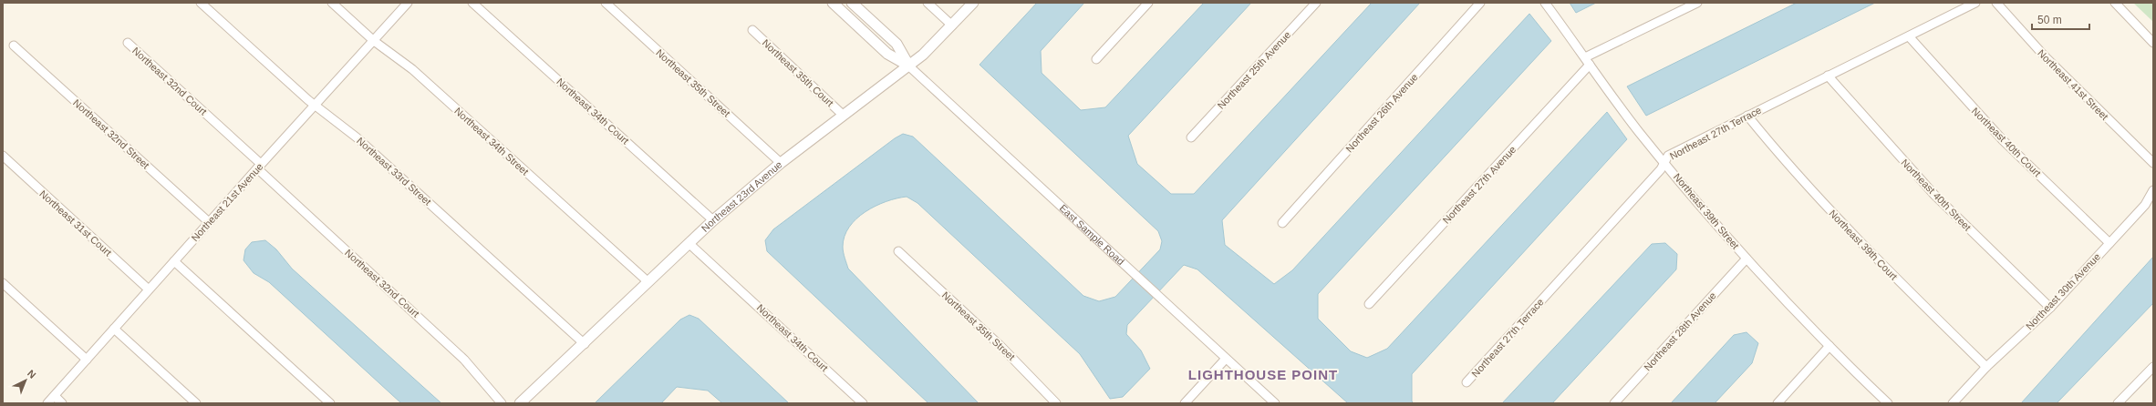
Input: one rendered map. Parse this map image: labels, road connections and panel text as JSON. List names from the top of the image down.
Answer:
{
  "streets": {
    "street": [
      "Northeast 25th Avenue",
      "Northeast 35th Court",
      "Northeast 32nd Court",
      "Northeast 35th Street",
      "Northeast 41st Street",
      "Northeast 34th Court",
      "Northeast 26th Avenue",
      "Northeast 27th Terrace",
      "Northeast 32nd Street",
      "Northeast 34th Street",
      "Northeast 40th Court",
      "Northeast 33rd Street",
      "Northeast 27th Avenue",
      "Northeast 40th Street",
      "Northeast 23rd Avenue",
      "Northeast 21st Avenue",
      "Northeast 39th Street",
      "Northeast 31st Court",
      "East Sample Road",
      "Northeast 39th Court",
      "Northeast 30th Avenue",
      "Northeast 28th Avenue"
    ]
  },
  "crossings": [
    ["Northeast 35th Court", "Northeast 23rd Avenue"],
    ["Northeast 32nd Court", "Northeast 21st Avenue"],
    ["Northeast 35th Street", "Northeast 23rd Avenue"],
    ["Northeast 34th Court", "Northeast 23rd Avenue"],
    ["Northeast 27th Terrace", "Northeast 40th Court"],
    ["Northeast 27th Terrace", "Northeast 40th Street"],
    ["Northeast 27th Terrace", "Northeast 39th Street"],
    ["Northeast 27th Terrace", "Northeast 39th Court"],
    ["Northeast 32nd Street", "Northeast 21st Avenue"],
    ["Northeast 34th Street", "Northeast 23rd Avenue"],
    ["Northeast 34th Street", "Northeast 21st Avenue"],
    ["Northeast 40th Court", "Northeast 30th Avenue"],
    ["Northeast 33rd Street", "Northeast 23rd Avenue"],
    ["Northeast 33rd Street", "Northeast 21st Avenue"],
    ["Northeast 27th Avenue", "Northeast 39th Street"],
    ["Northeast 40th Street", "Northeast 30th Avenue"],
    ["Northeast 23rd Avenue", "East Sample Road"],
    ["Northeast 21st Avenue", "Northeast 31st Court"],
    ["Northeast 39th Street", "Northeast 28th Avenue"],
    ["Northeast 39th Court", "Northeast 30th Avenue"]
  ],
  "districts": ["LIGHTHOUSE POINT"],
  "scale_bar": "50 m",
  "north": "top right"
}
